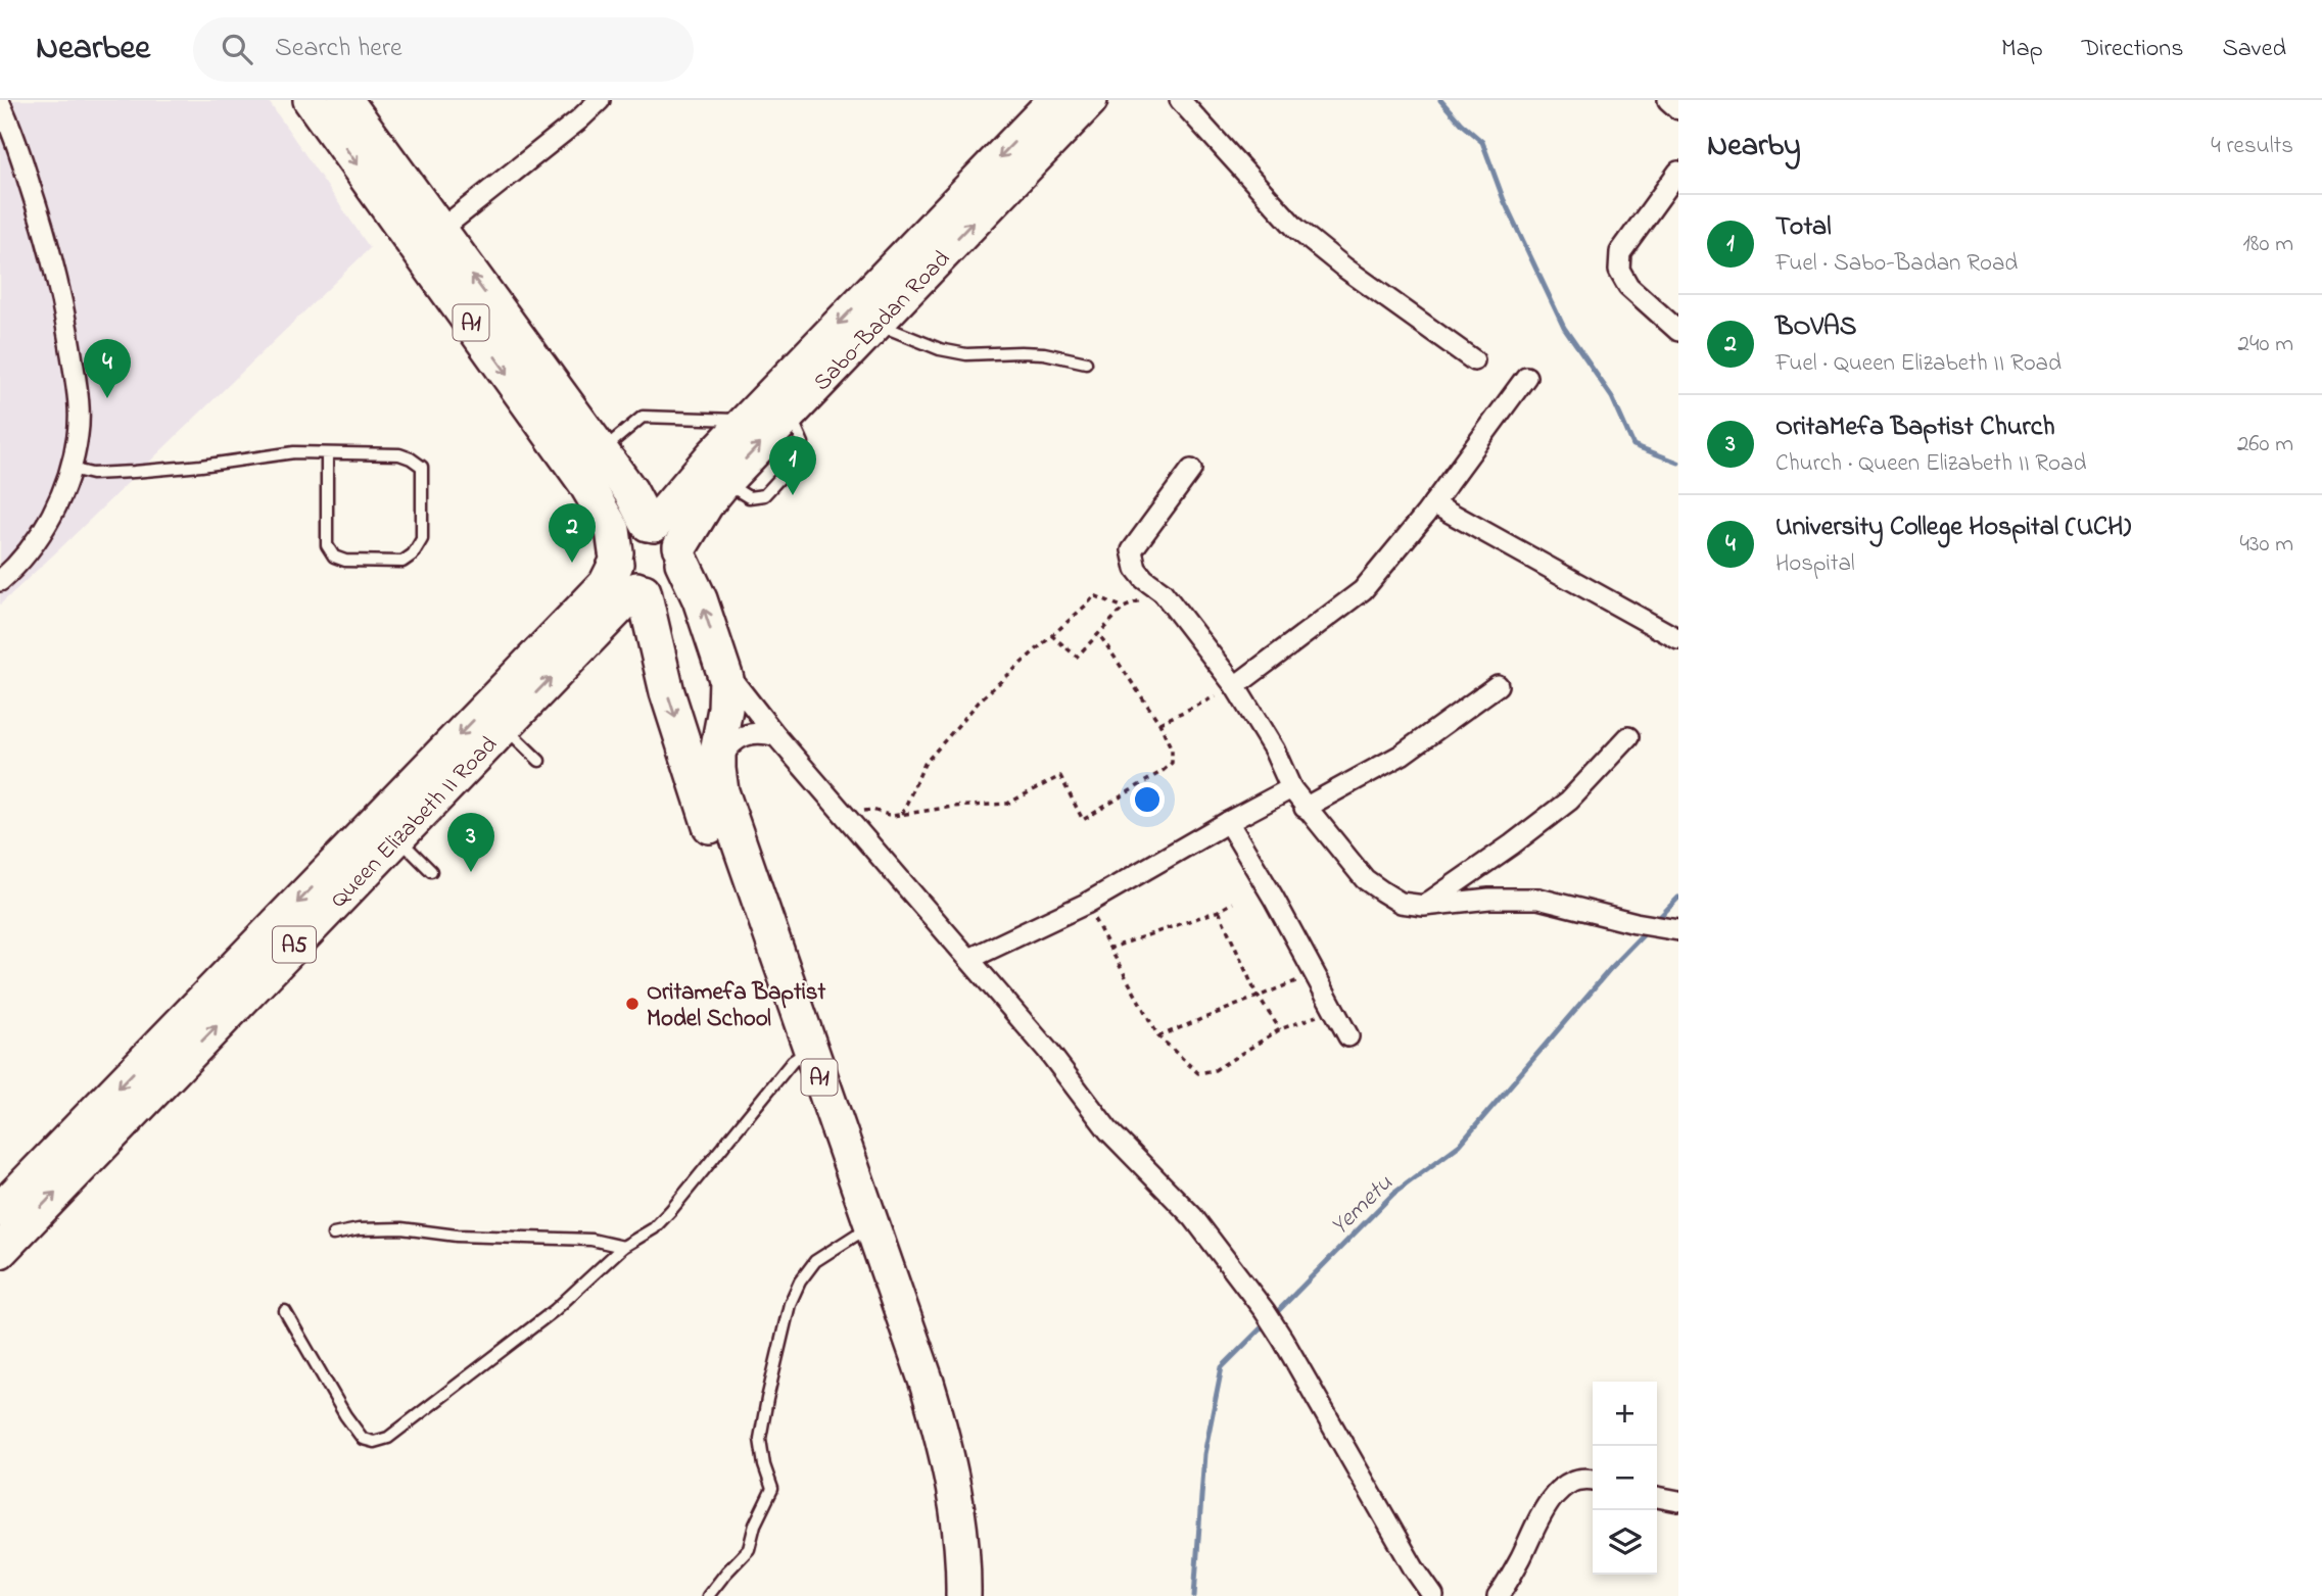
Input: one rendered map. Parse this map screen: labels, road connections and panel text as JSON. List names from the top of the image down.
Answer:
{
  "streets": {
    "highway": [
      "Sabo-Badan Road",
      "A1",
      "Queen Elizabeth II Road",
      "A5"
    ]
  },
  "crossings": [
    ["Sabo-Badan Road", "A1"],
    ["Sabo-Badan Road", "A5"],
    ["A1", "A5"],
    ["Queen Elizabeth II Road", "A5"]
  ],
  "water": ["Yemetu"],
  "places": ["Oritamefa Baptist Model School"],
  "page": {
    "header": "Nearbee",
    "search": "Search here",
    "nav": ["Map", "Directions", "Saved"],
    "heading": ["Nearby", "4 results"],
    "list": [
      {
        "mark": "1",
        "name": "Total",
        "note": "Fuel · Sabo-Badan Road",
        "value": "180 m"
      },
      {
        "mark": "2",
        "name": "BOVAS",
        "note": "Fuel · Queen Elizabeth II Road",
        "value": "240 m"
      },
      {
        "mark": "3",
        "name": "OritaMefa Baptist Church",
        "note": "Church · Queen Elizabeth II Road",
        "value": "260 m"
      },
      {
        "mark": "4",
        "name": "University College Hospital (UCH)",
        "note": "Hospital",
        "value": "430 m"
      }
    ],
    "pins": [
      "4",
      "1",
      "2",
      "3"
    ],
    "map_buttons": ["+", "−"]
  }
}
